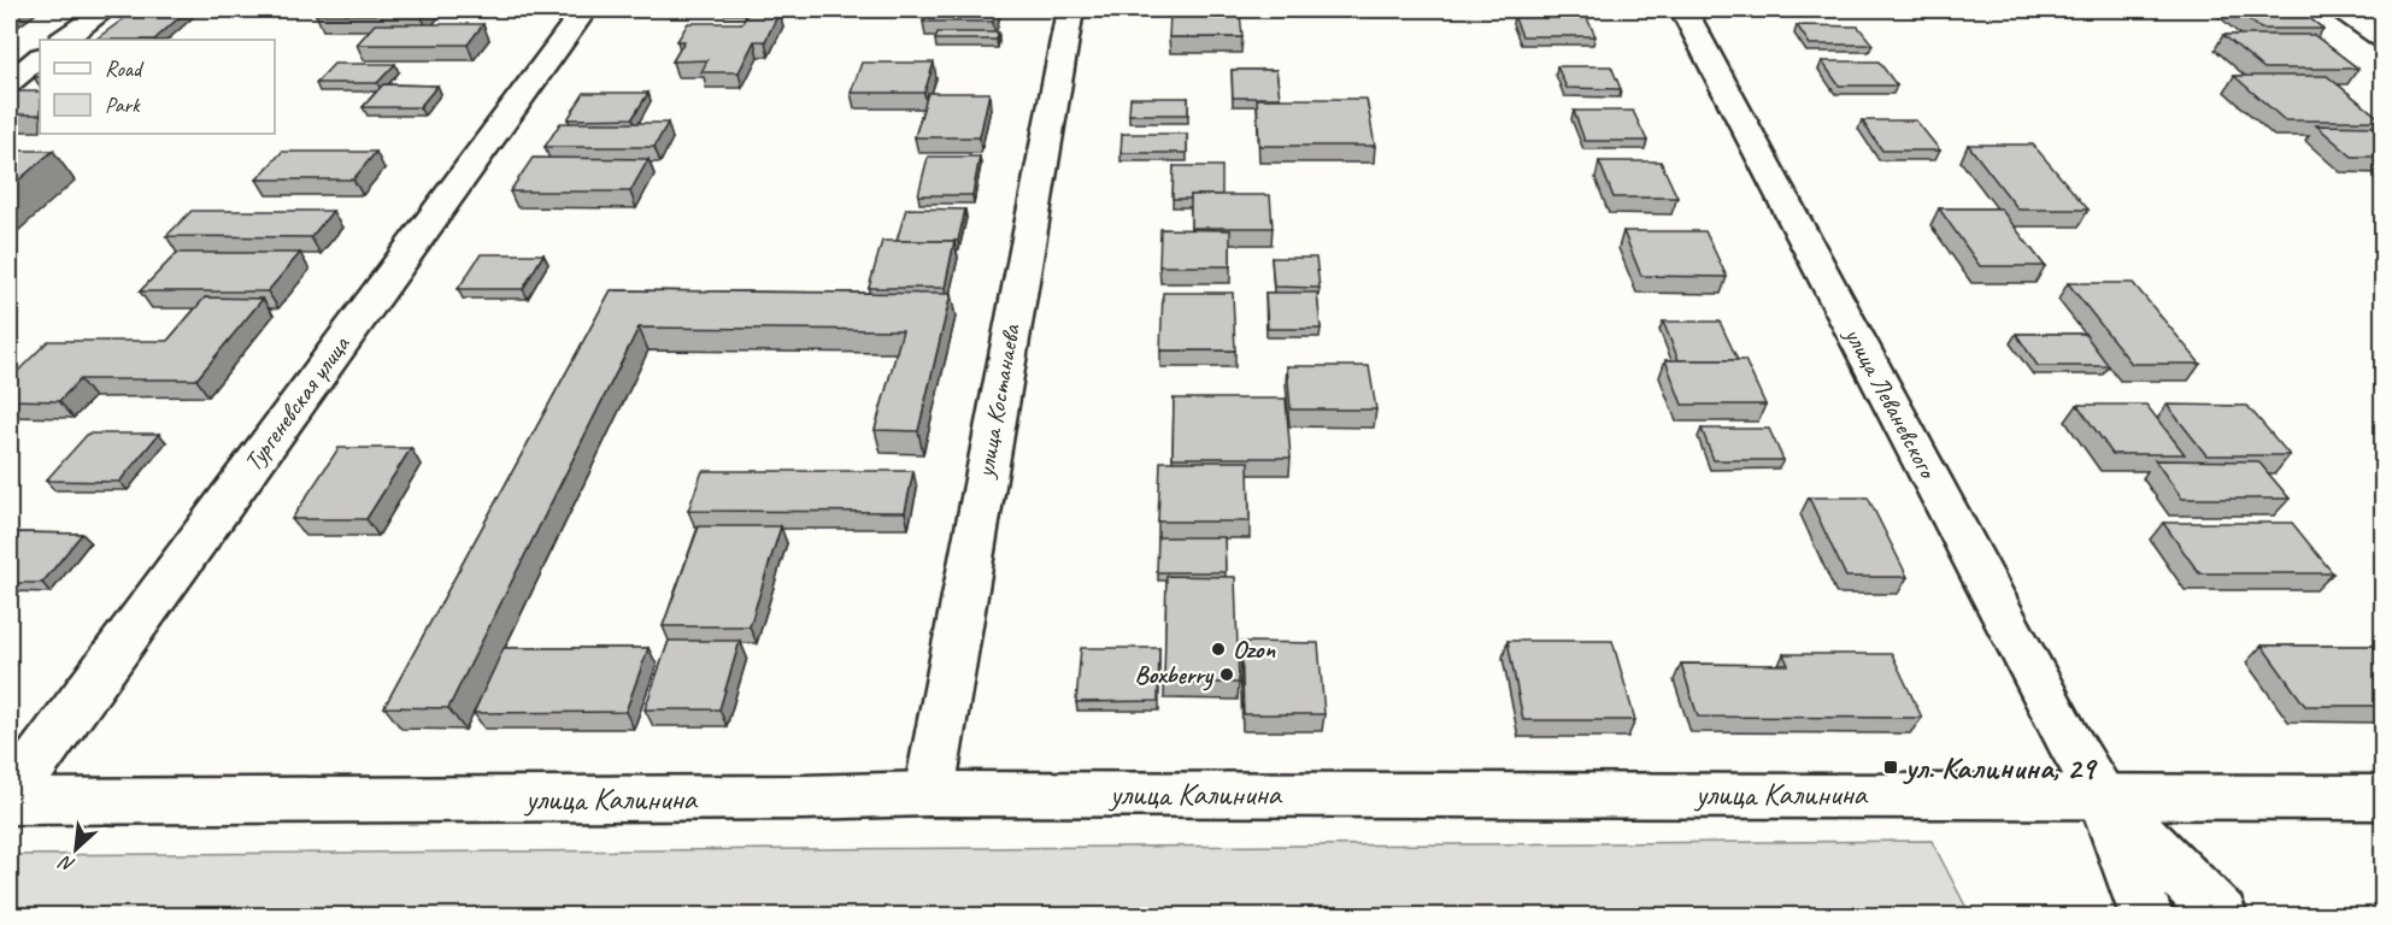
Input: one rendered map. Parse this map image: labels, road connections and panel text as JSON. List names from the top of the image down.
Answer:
{
  "streets": {
    "street": [
      "улица Костанаева",
      "улица Леваневского",
      "Тургеневская улица",
      "улица Калинина"
    ]
  },
  "crossings": [
    ["улица Костанаева", "улица Калинина"],
    ["улица Леваневского", "улица Калинина"],
    ["Тургеневская улица", "улица Калинина"]
  ],
  "places": {
    "other": ["Ozon", "Boxberry"],
    "transit": ["ул. Калинина, 29"]
  },
  "legend": ["Road", "Park"],
  "north": "bottom left"
}
